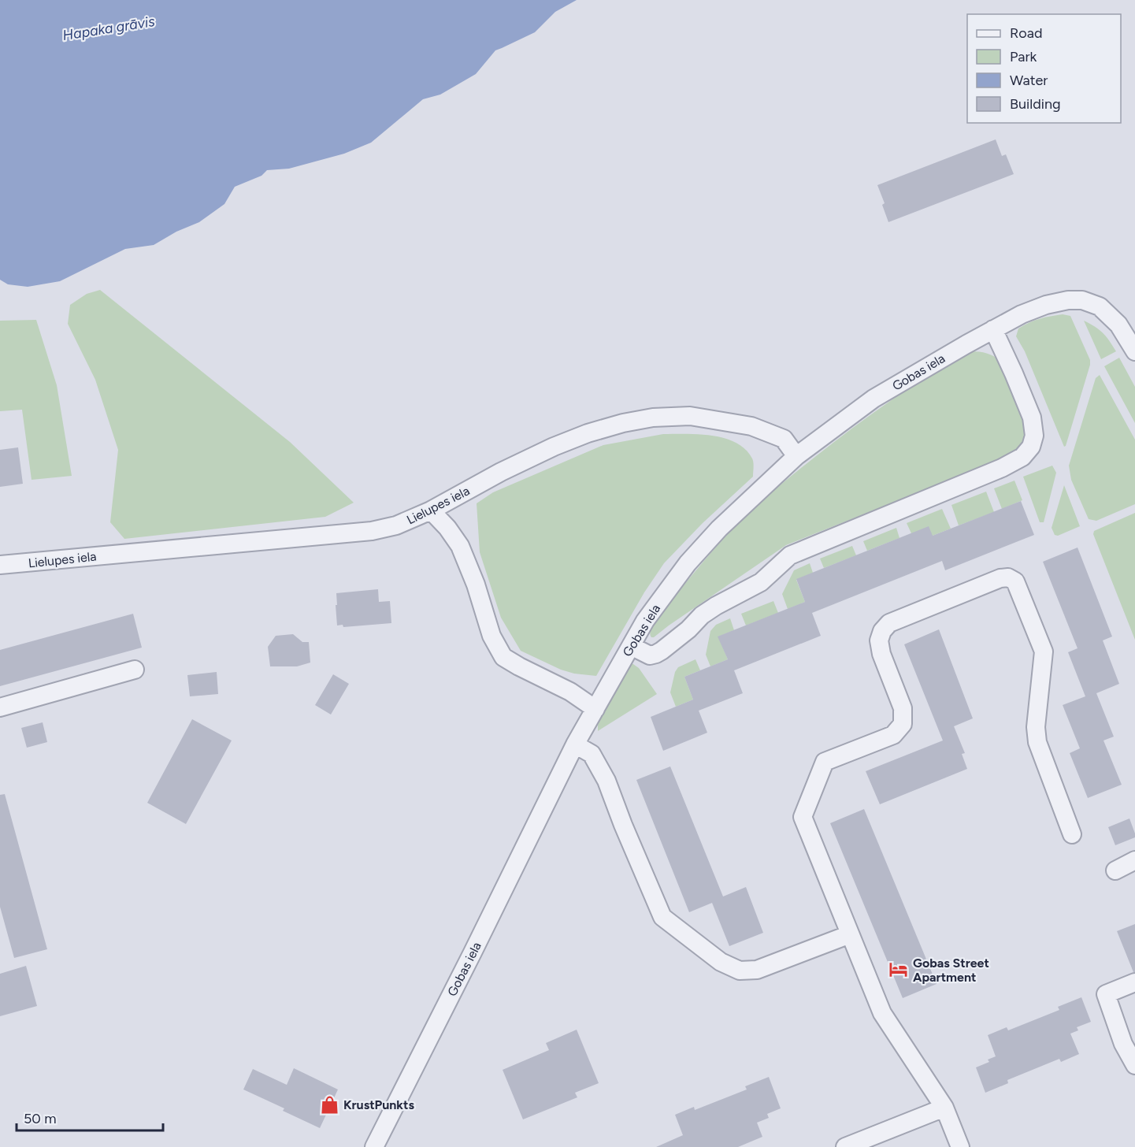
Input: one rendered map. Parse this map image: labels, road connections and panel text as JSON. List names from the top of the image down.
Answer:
{
  "streets": {
    "street": ["Gobas iela", "Lielupes iela"]
  },
  "crossings": [
    ["Gobas iela", "Lielupes iela"]
  ],
  "water": ["Hapaka grāvis"],
  "places": {
    "hotel": ["Gobas Street Apartment"],
    "shop": ["KrustPunkts"]
  },
  "legend": [
    "Road",
    "Park",
    "Water",
    "Building"
  ],
  "scale_bar": "50 m"
}
